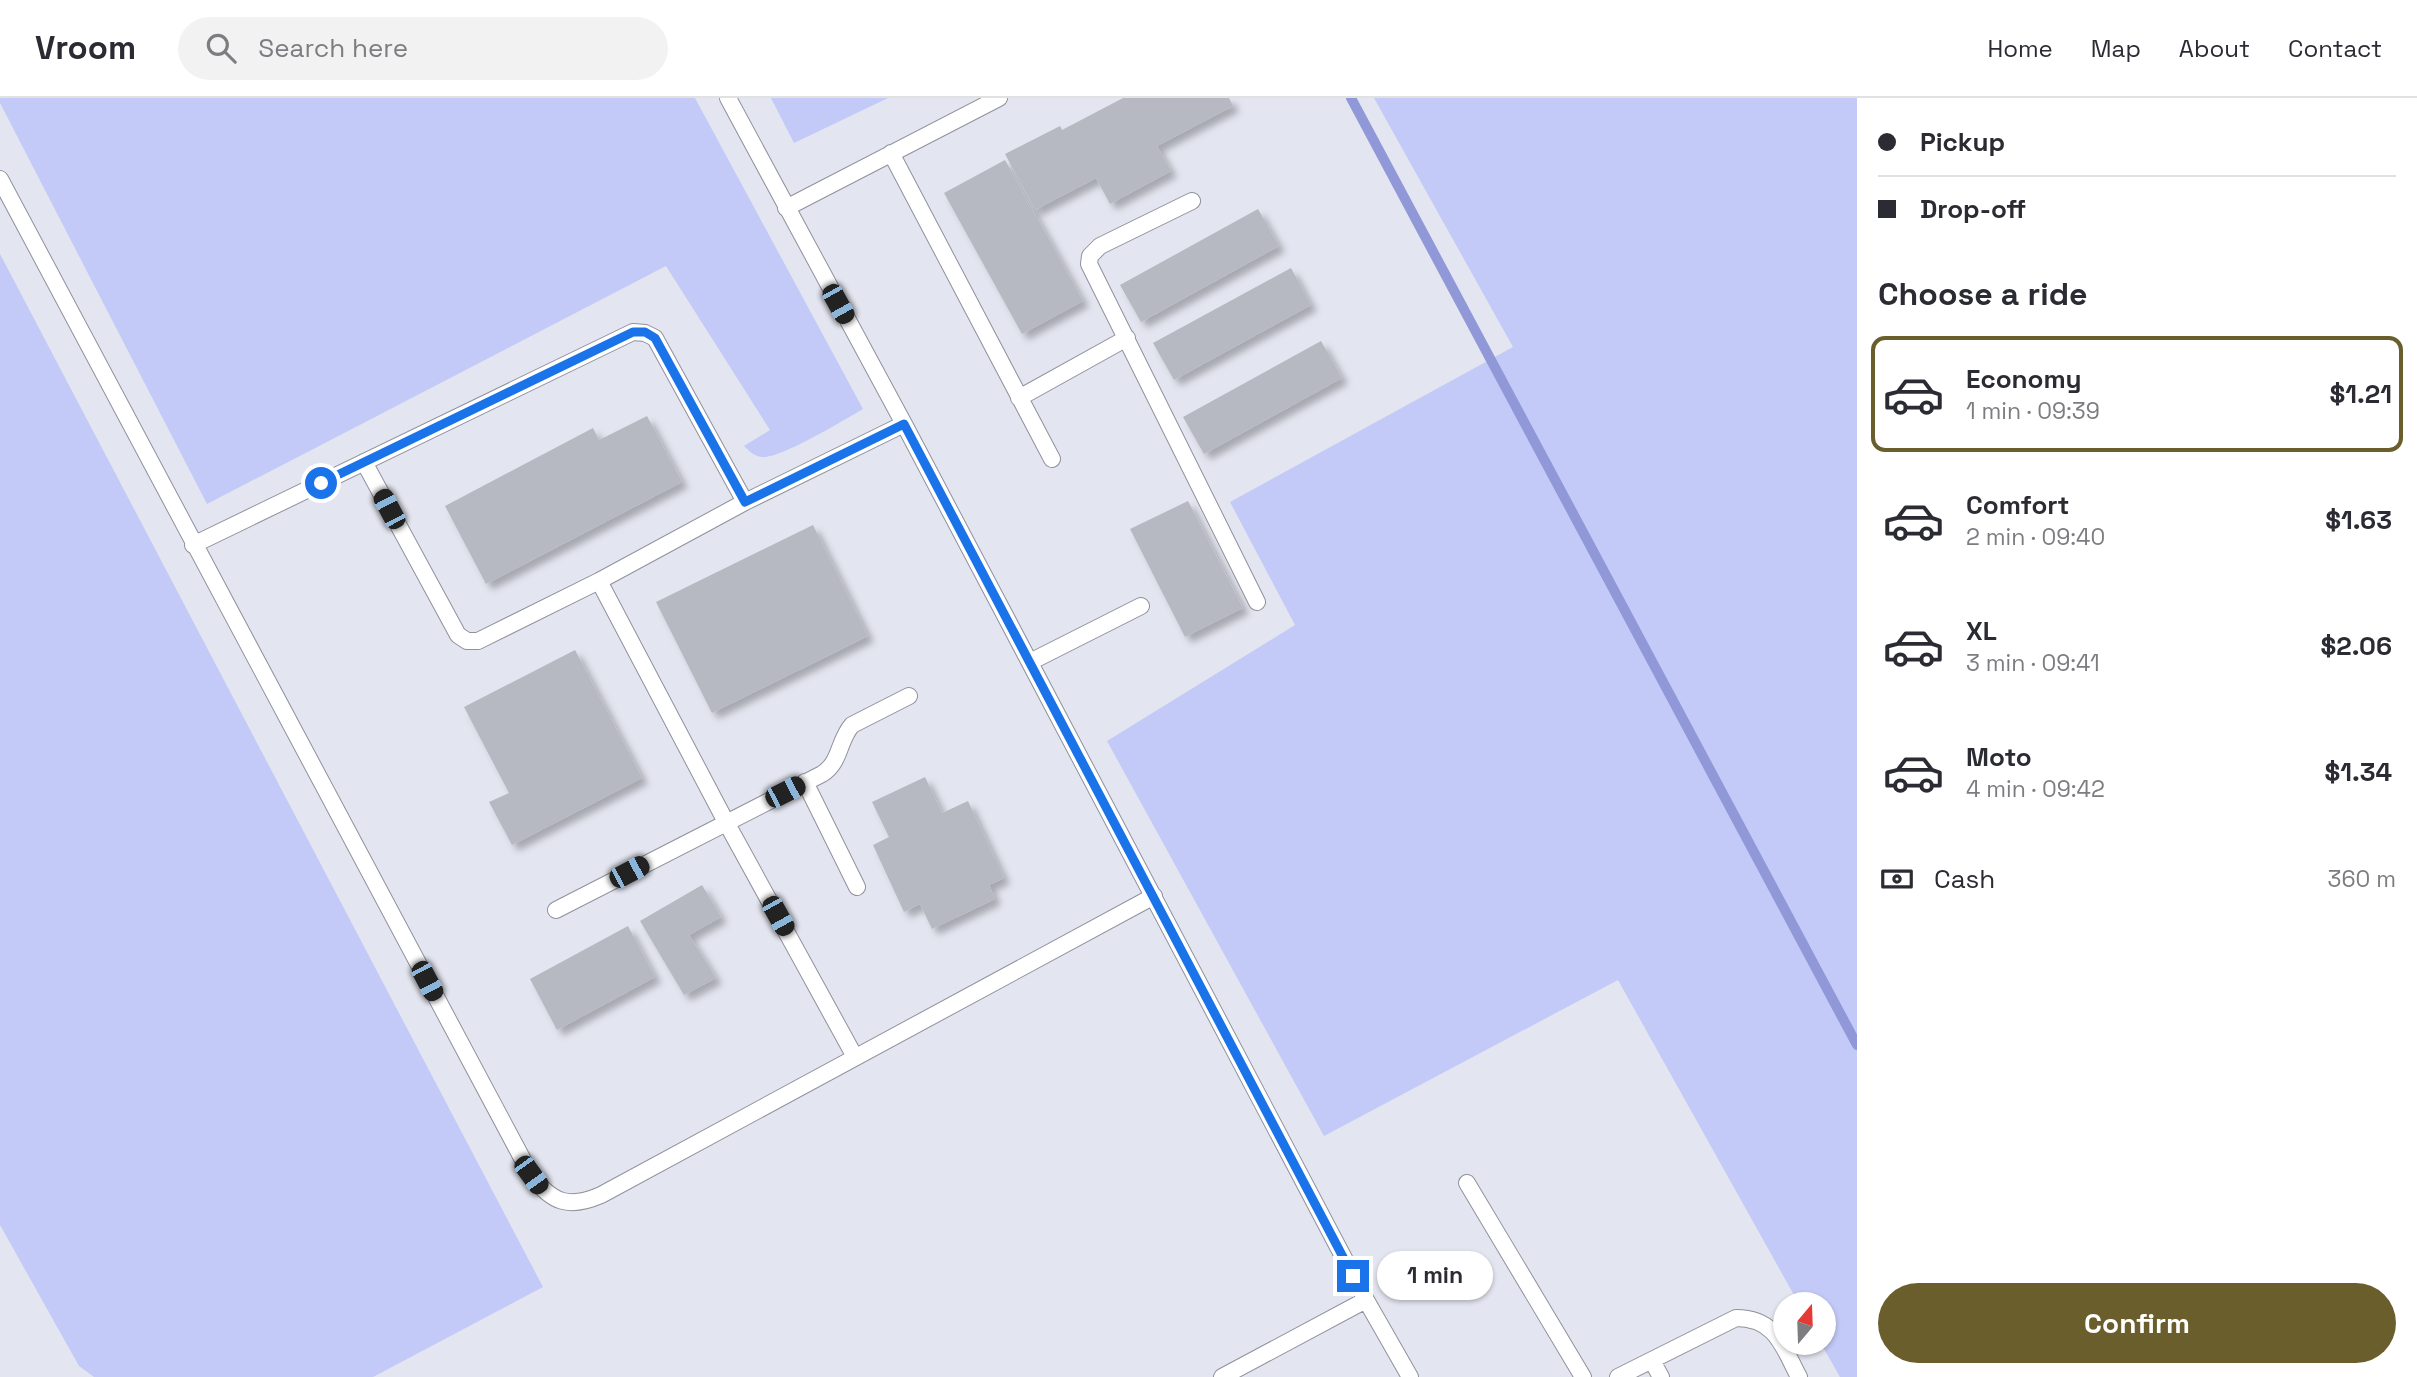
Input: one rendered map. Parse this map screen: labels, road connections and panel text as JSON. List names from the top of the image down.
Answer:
{
  "north": "top",
  "page": {
    "header": "Vroom",
    "search": "Search here",
    "nav": [
      "Home",
      "Map",
      "About",
      "Contact"
    ],
    "banner": ["Pickup", "Drop-off"],
    "heading": "Choose a ride",
    "list": [
      {
        "name": "Economy",
        "note": "1 min · 09:39",
        "value": "$1.21"
      },
      {
        "name": "Comfort",
        "note": "2 min · 09:40",
        "value": "$1.63"
      },
      {
        "name": "XL",
        "note": "3 min · 09:41",
        "value": "$2.06"
      },
      {
        "name": "Moto",
        "note": "4 min · 09:42",
        "value": "$1.34"
      }
    ],
    "pay": ["Cash", "360 m"],
    "bubble": "1 min",
    "buttons": "Confirm"
  }
}
